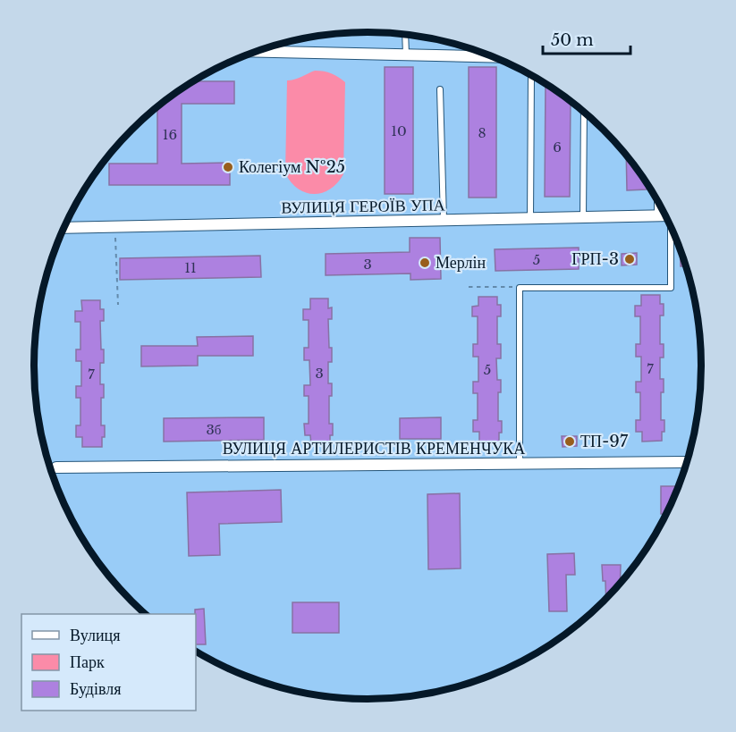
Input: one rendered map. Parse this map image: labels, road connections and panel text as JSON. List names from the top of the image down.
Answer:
{
  "streets": {
    "street": ["ВУЛИЦЯ ГЕРОЇВ УПА", "ВУЛИЦЯ АРТИЛЕРИСТІВ КРЕМЕНЧУКА"]
  },
  "places": [
    "Колегіум №25",
    "ГРП-3",
    "Мерлін",
    "ТП-97"
  ],
  "house_numbers": [
    "10",
    "8",
    "16",
    "6",
    "5",
    "3",
    "11",
    "7",
    "5",
    "3",
    "7",
    "3б"
  ],
  "legend": ["Вулиця", "Парк", "Будівля"],
  "scale_bar": "50 m"
}
